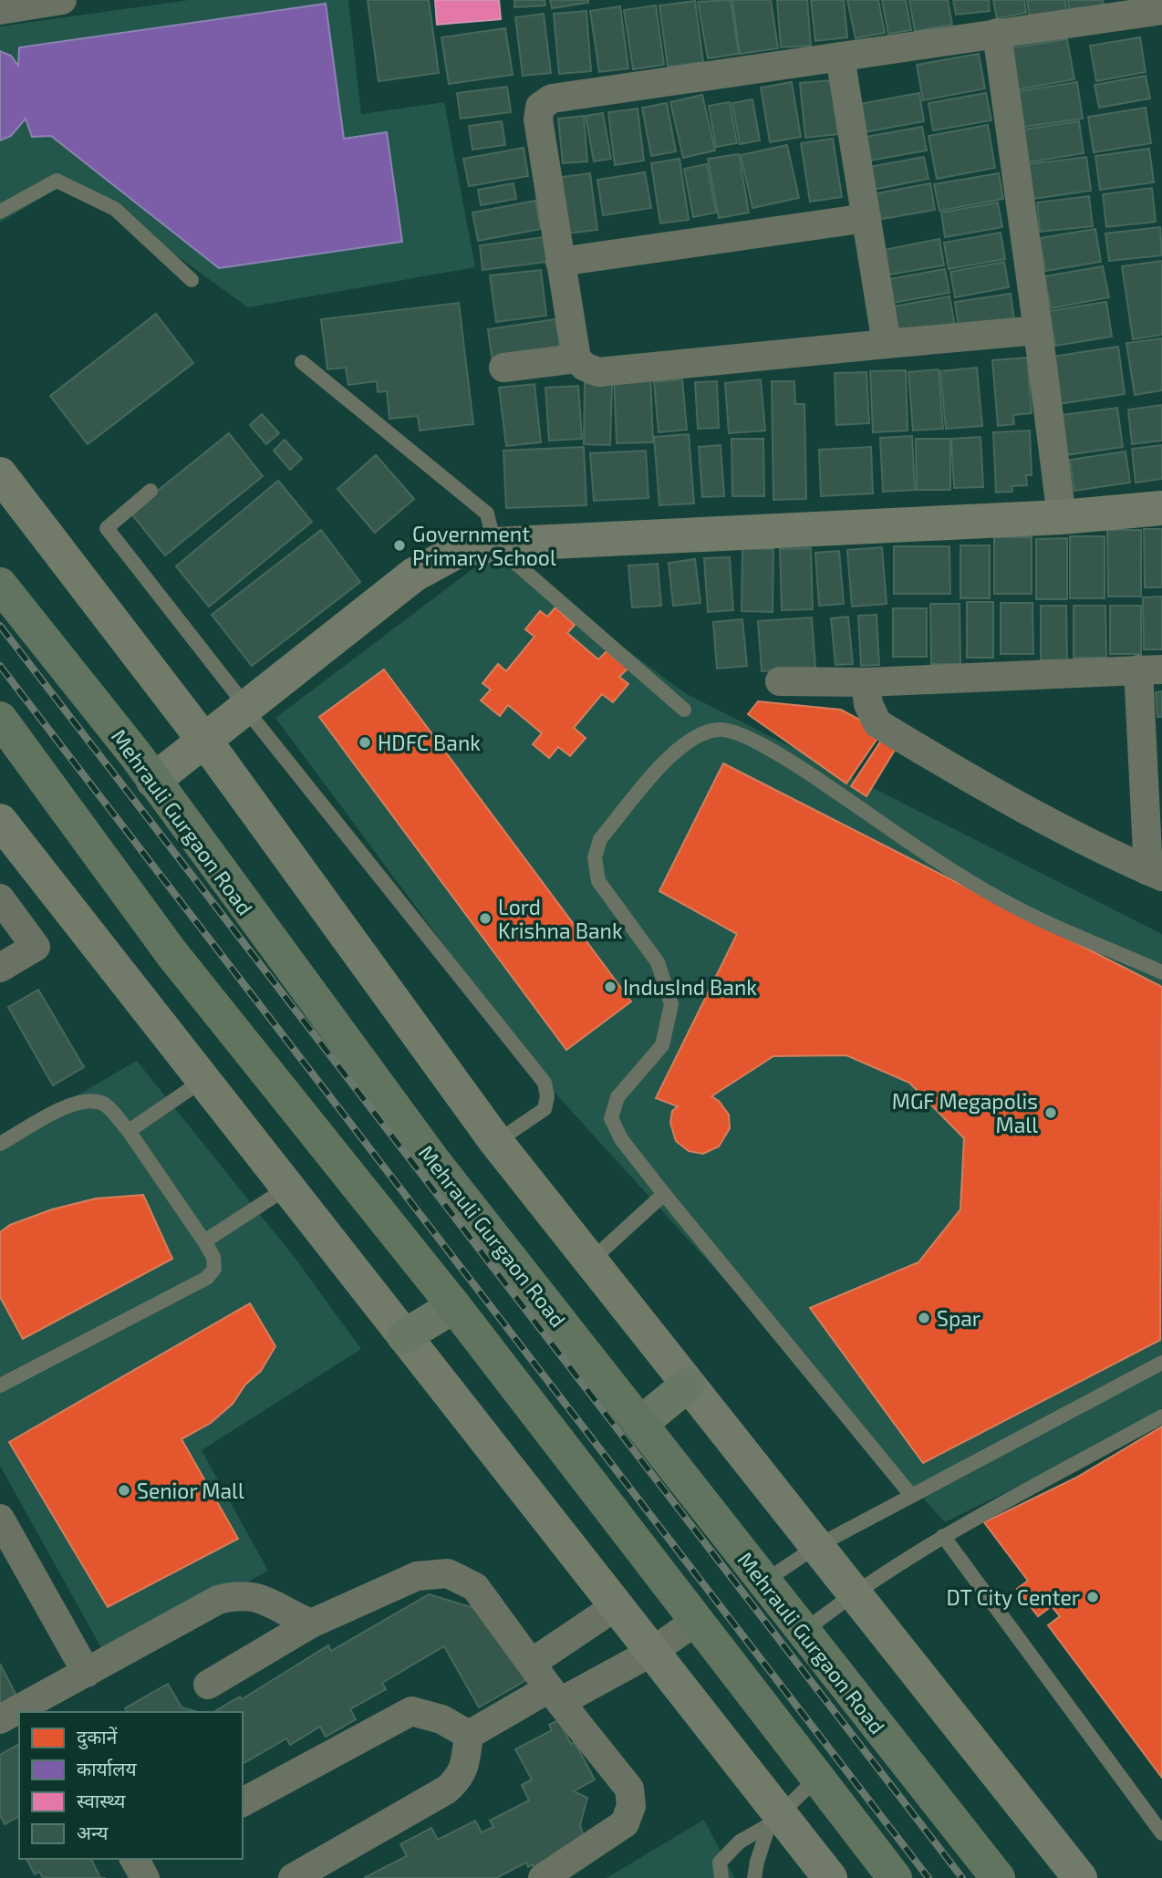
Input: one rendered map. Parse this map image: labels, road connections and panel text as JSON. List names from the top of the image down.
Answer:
{
  "streets": {
    "highway": ["Mehrauli Gurgaon Road"]
  },
  "places": [
    "Government Primary School",
    "HDFC Bank",
    "Lord Krishna Bank",
    "IndusInd Bank",
    "MGF Megapolis Mall",
    "Spar",
    "Senior Mall",
    "DT City Center"
  ],
  "legend": [
    "दुकानें",
    "कार्यालय",
    "स्वास्थ्य",
    "अन्य"
  ]
}
